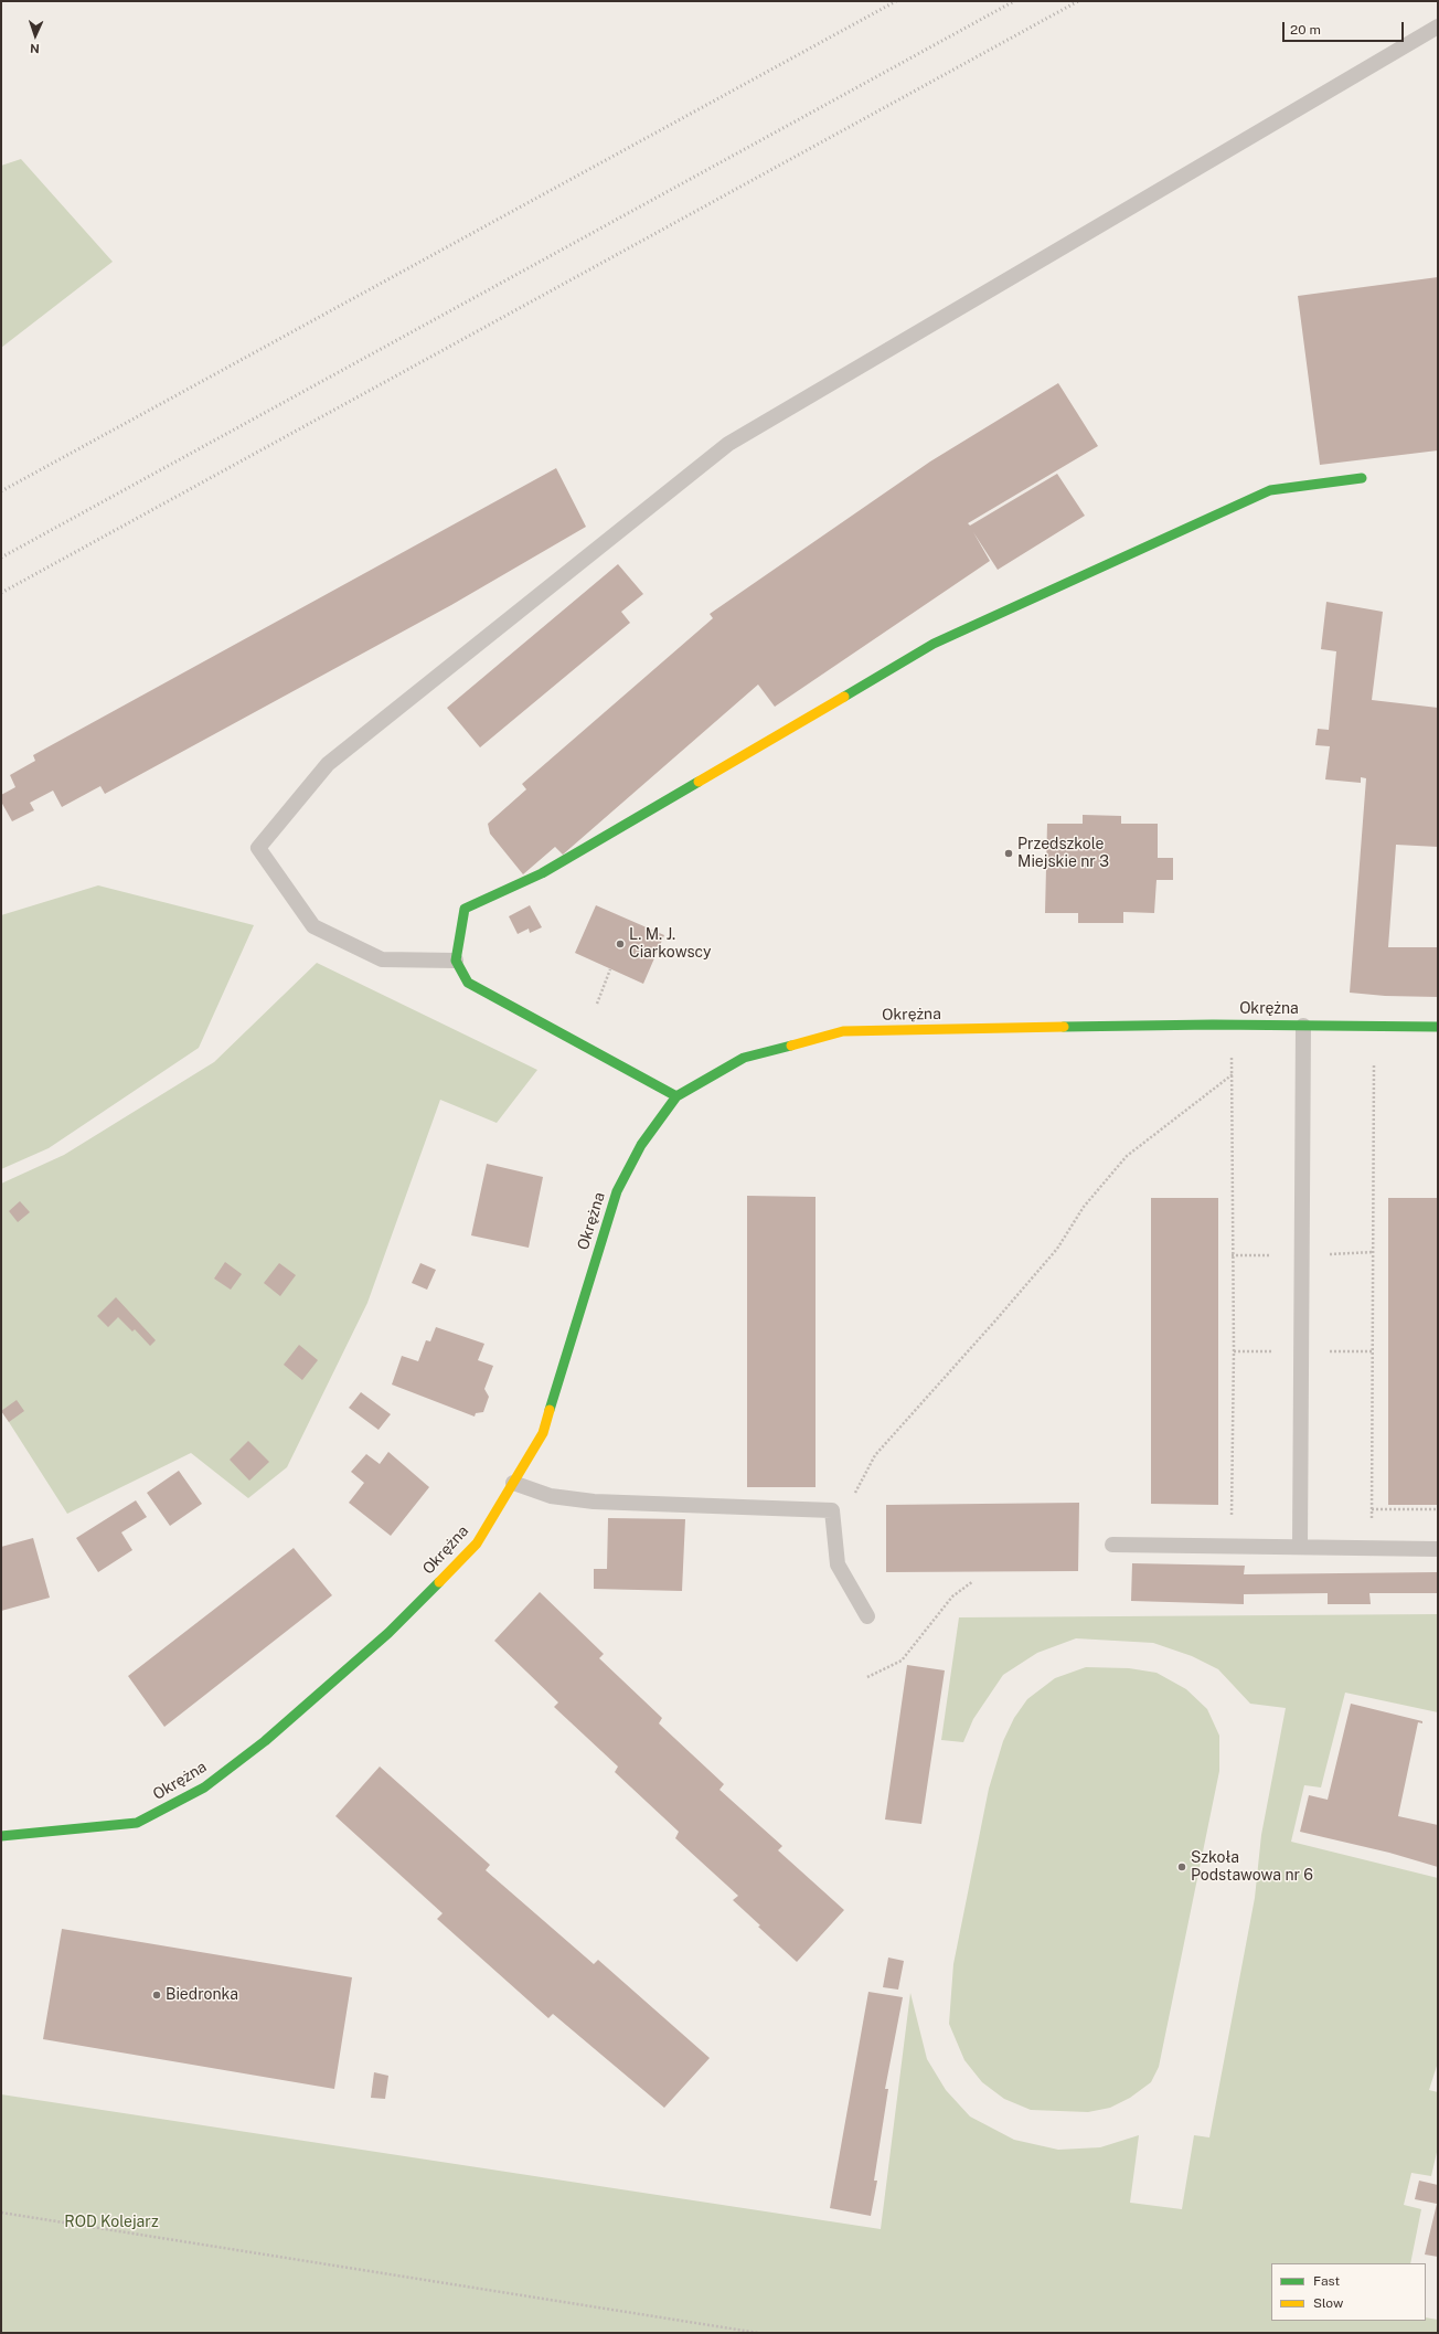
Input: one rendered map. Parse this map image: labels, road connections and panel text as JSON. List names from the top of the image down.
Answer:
{
  "streets": {
    "street": ["Okrężna"]
  },
  "parks": ["ROD Kolejarz"],
  "places": [
    "Przedszkole Miejskie nr 3",
    "L. M. J. Ciarkowscy",
    "Szkoła Podstawowa nr 6",
    "Biedronka"
  ],
  "legend": ["Fast", "Slow"],
  "scale_bar": "20 m",
  "north": "bottom"
}
